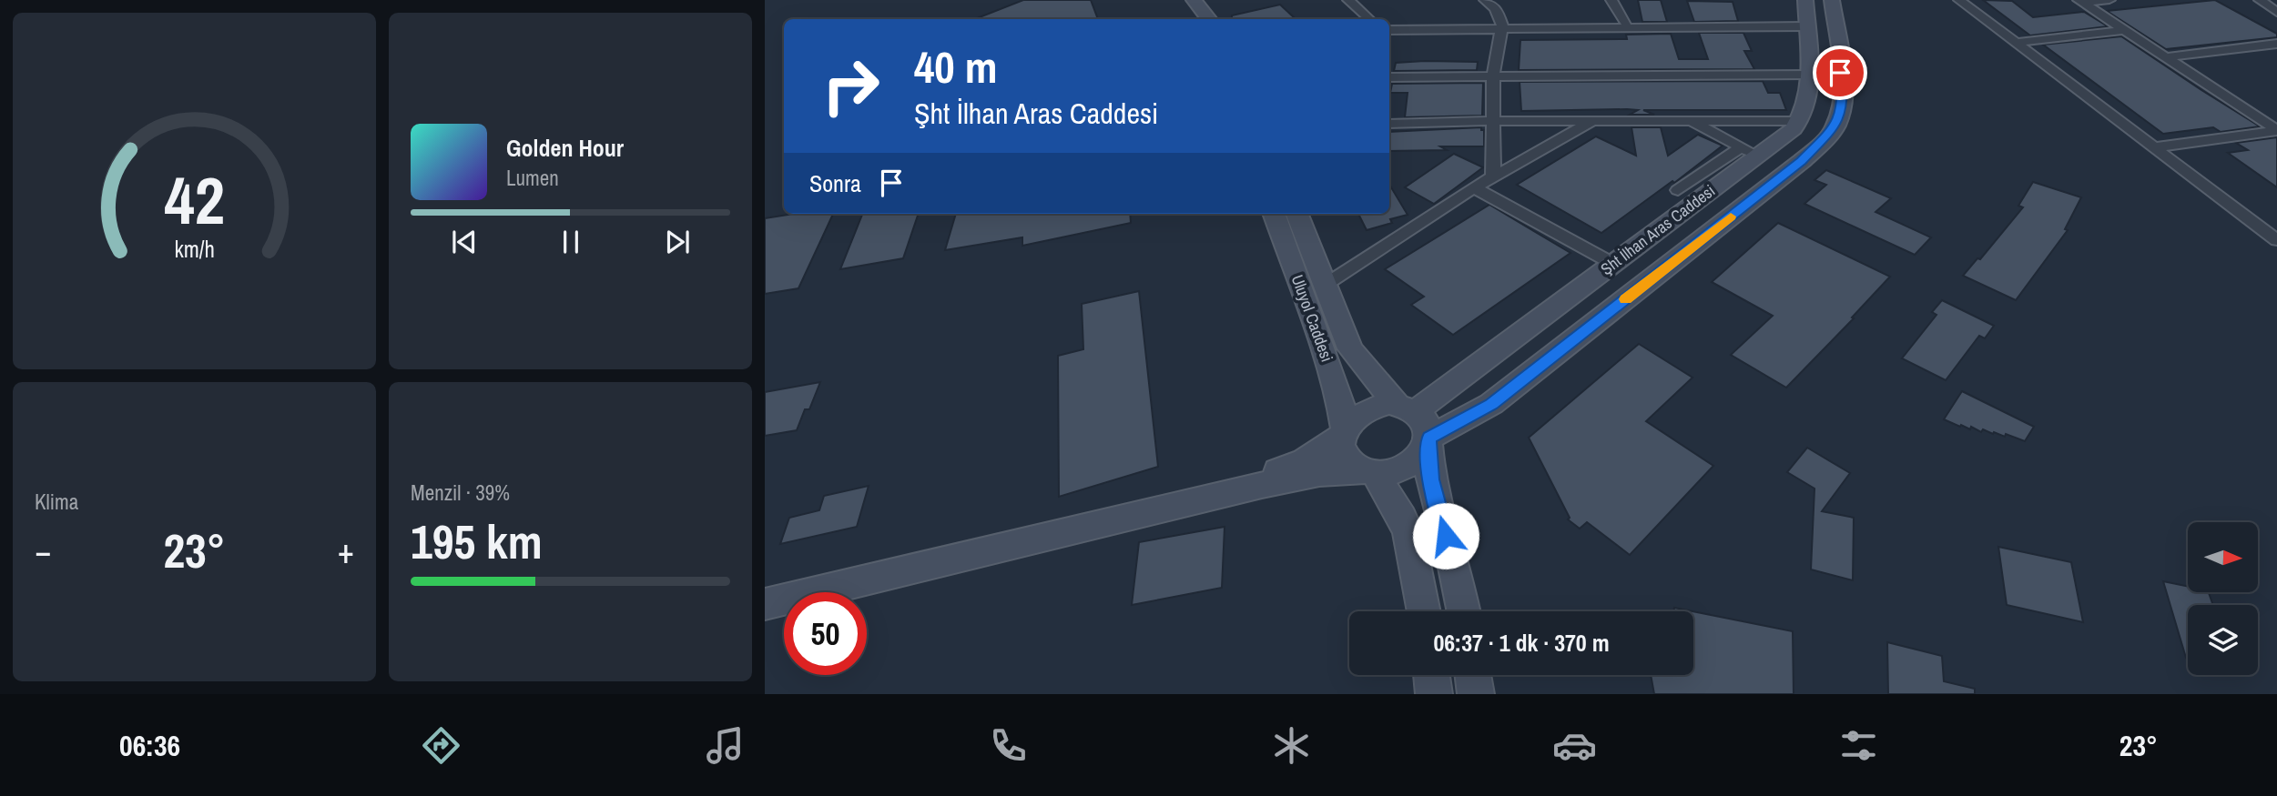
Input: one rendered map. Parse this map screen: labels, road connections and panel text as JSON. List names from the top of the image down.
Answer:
{
  "streets": {
    "main road": ["Şht İlhan Aras Caddesi", "Uluyol Caddesi"]
  },
  "crossings": [
    ["Şht İlhan Aras Caddesi", "Uluyol Caddesi"]
  ],
  "north": "right",
  "page": {
    "turn": ["40 m", "Şht İlhan Aras Caddesi"],
    "song": ["Golden Hour", "Lumen"],
    "then": "Sonra",
    "tile": [
      "Klima",
      ["Menzil · 39%", "195 km"]
    ],
    "heat": ["−", "23°", "+"],
    "limit": "50",
    "trip": "06:37 · 1 dk · 370 m",
    "tabs": ["06:36", "23°"],
    "gauge": ["42", "km/h"]
  }
}
